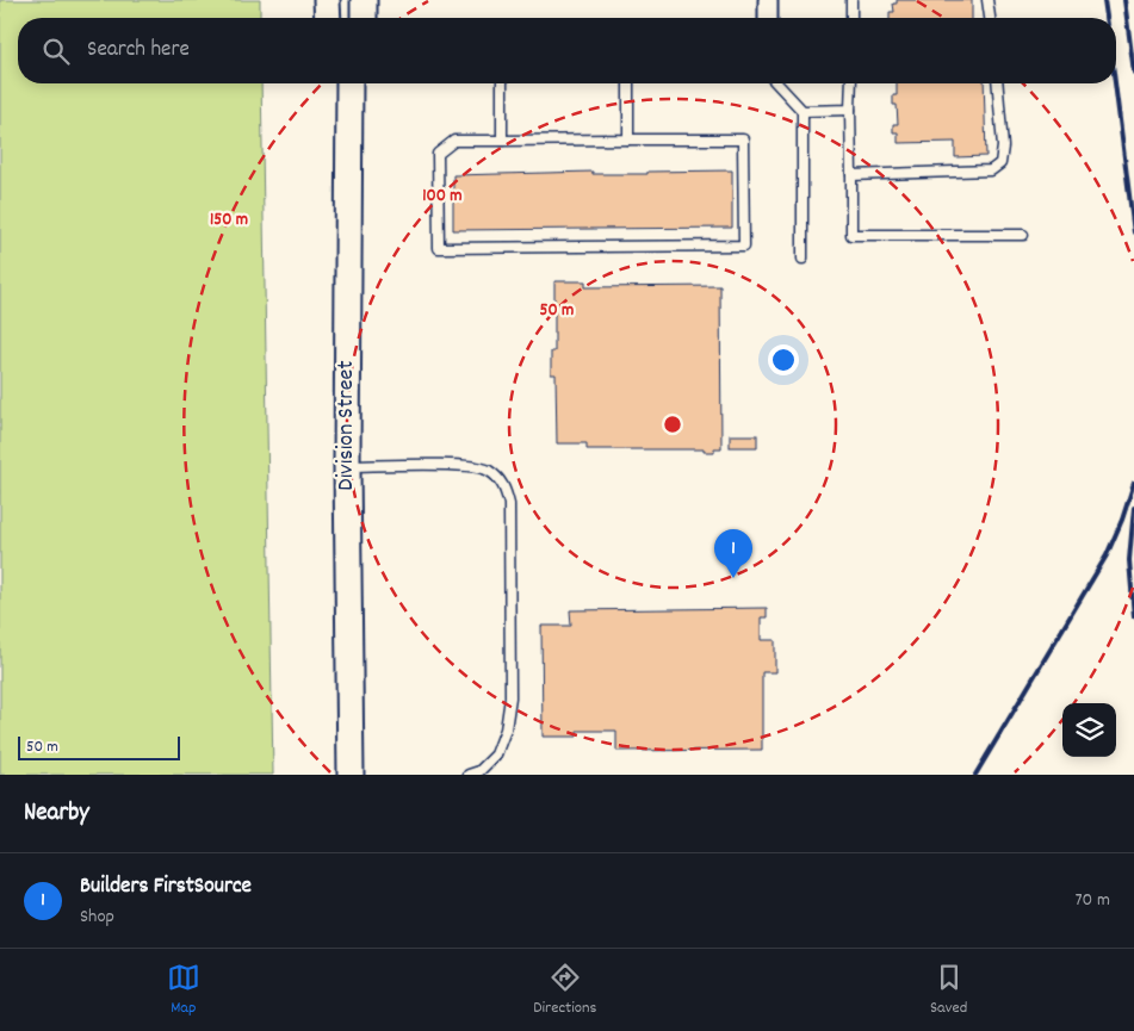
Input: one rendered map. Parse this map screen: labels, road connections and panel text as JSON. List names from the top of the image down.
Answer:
{
  "streets": {
    "main road": ["Division Street"]
  },
  "scale_bar": "50 m",
  "page": {
    "search": "Search here",
    "pins": "1",
    "scale": "50 m",
    "heading": "Nearby",
    "list": [
      {
        "mark": "1",
        "name": "Builders FirstSource",
        "note": "Shop",
        "value": "70 m"
      }
    ],
    "nav": ["Map", "Directions", "Saved"]
  },
  "rings": ["100 m", "150 m", "50 m"]
}
